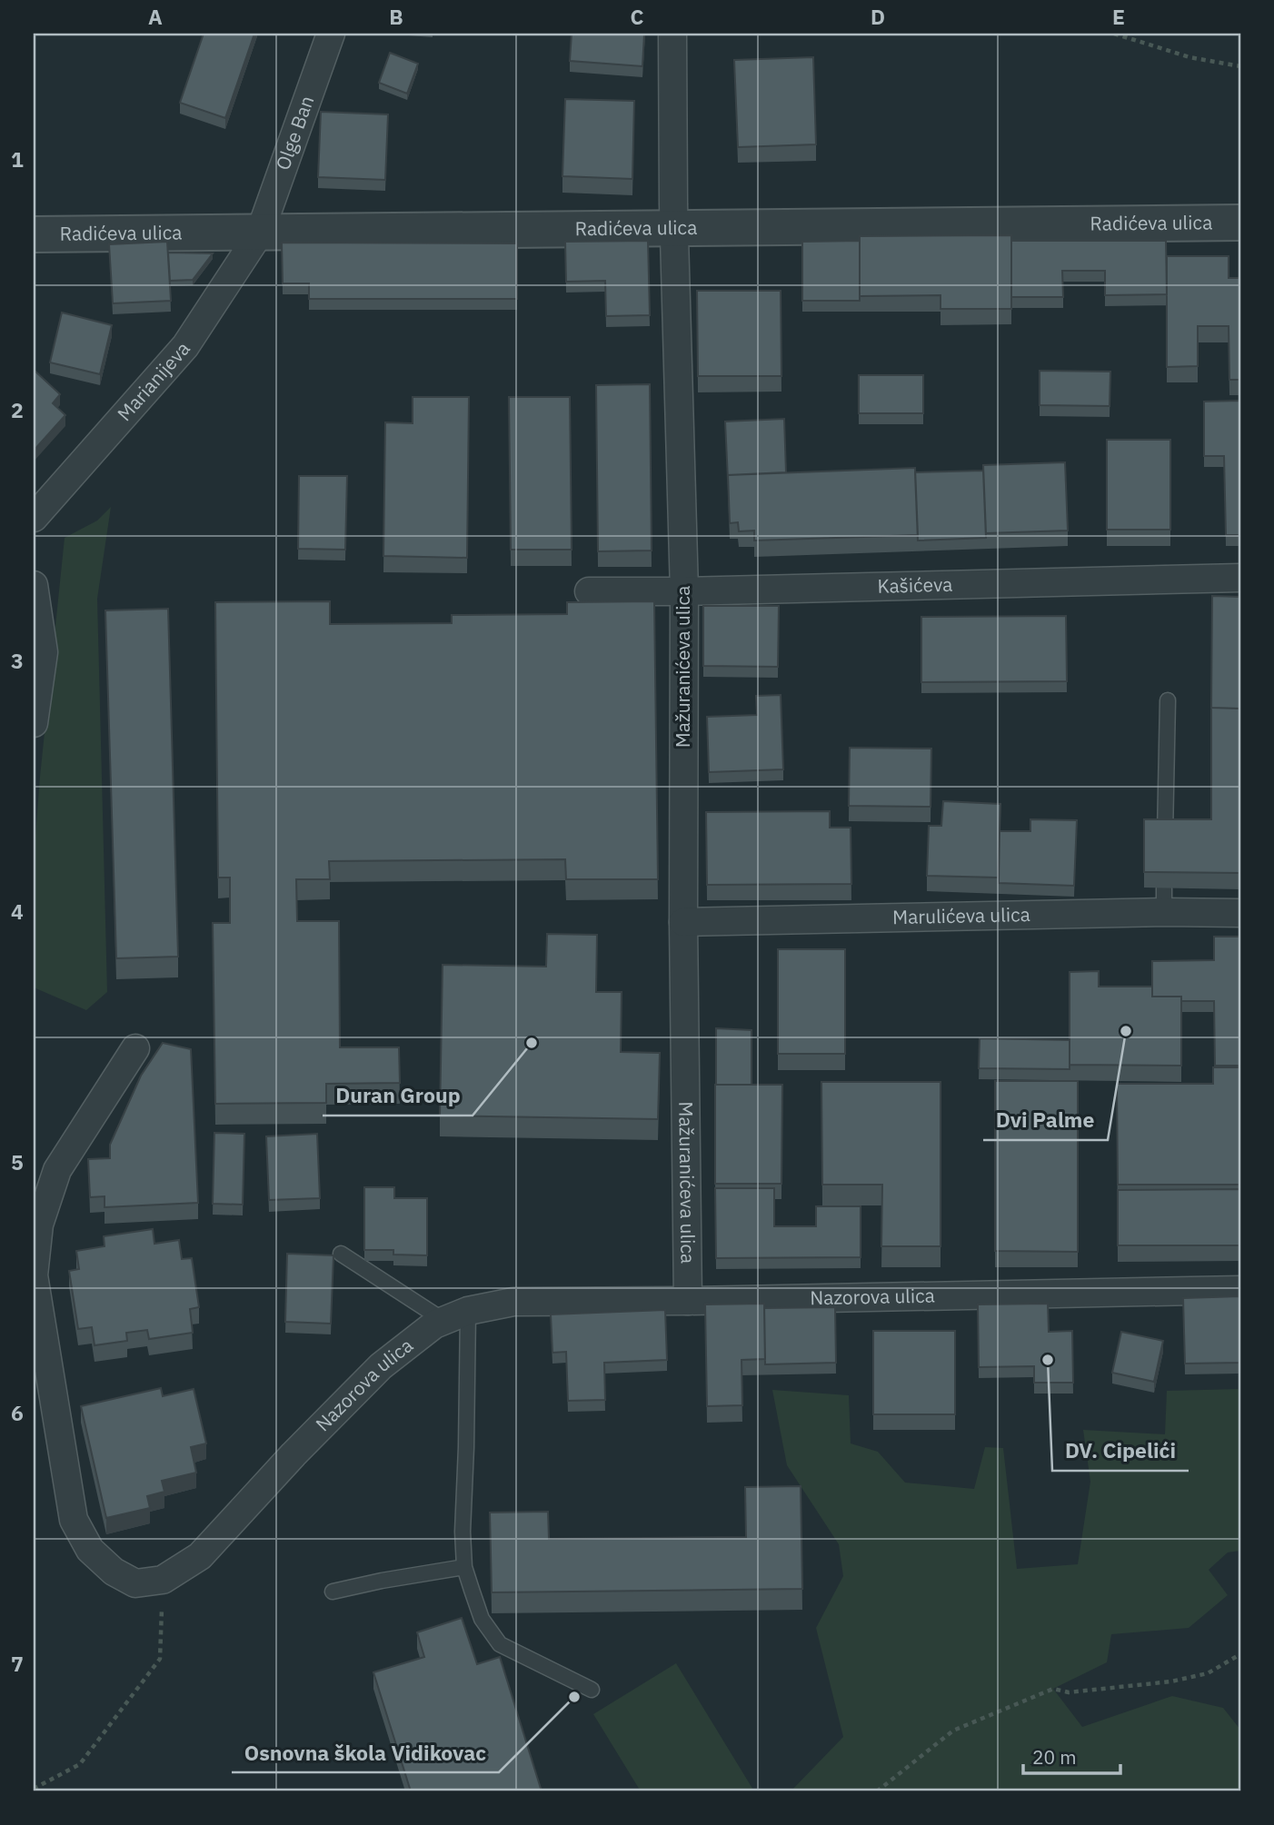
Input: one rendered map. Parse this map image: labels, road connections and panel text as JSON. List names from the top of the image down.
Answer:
{
  "streets": {
    "street": [
      "Olge Ban",
      "Radićeva ulica",
      "Marianijeva",
      "Kašićeva",
      "Mažuranićeva ulica",
      "Marulićeva ulica",
      "Nazorova ulica"
    ]
  },
  "crossings": [
    ["Olge Ban", "Radićeva ulica"],
    ["Olge Ban", "Marianijeva"],
    ["Radićeva ulica", "Marianijeva"],
    ["Radićeva ulica", "Mažuranićeva ulica"],
    ["Kašićeva", "Mažuranićeva ulica"],
    ["Mažuranićeva ulica", "Marulićeva ulica"],
    ["Mažuranićeva ulica", "Nazorova ulica"]
  ],
  "places": [
    "Dvi Palme",
    "Duran Group",
    "DV. Cipelići",
    "Osnovna škola Vidikovac"
  ],
  "scale_bar": "20 m",
  "grid": {
    "columns": [
      "A",
      "B",
      "C",
      "D",
      "E"
    ],
    "rows": [
      "1",
      "2",
      "3",
      "4",
      "5",
      "6",
      "7"
    ]
  }
}
